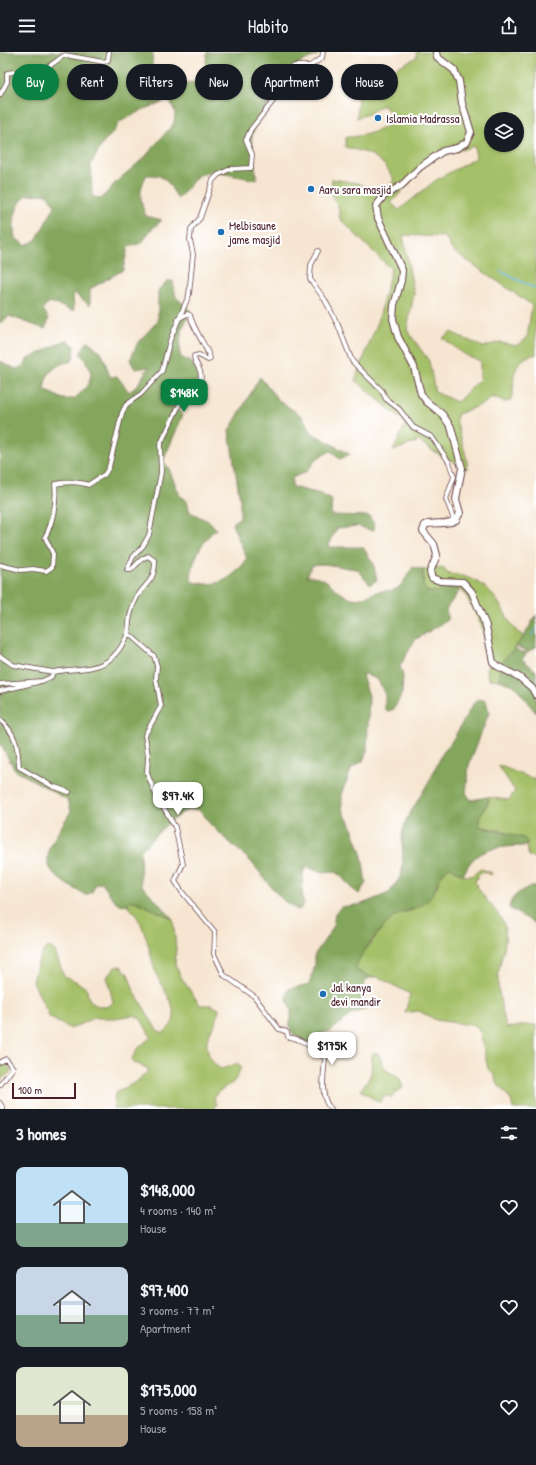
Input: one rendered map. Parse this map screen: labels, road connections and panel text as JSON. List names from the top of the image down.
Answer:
{
  "places": [
    "Islamia Madrassa",
    "Aaru sara masjid",
    "Melbisaune jame masjid",
    "Jal kanya devi mandir"
  ],
  "scale_bar": "100 m",
  "page": {
    "header": "Habito",
    "chip": [
      "Buy",
      "Rent",
      "Filters",
      "New",
      "Apartment",
      "House"
    ],
    "price": ["$148K", "$97.4K", "$175K"],
    "scale": "100 m",
    "heading": "3 homes",
    "list": [
      {
        "name": "$148,000",
        "note": "4 rooms · 140 m² · House"
      },
      {
        "name": "$97,400",
        "note": "3 rooms · 77 m² · Apartment"
      },
      {
        "name": "$175,000",
        "note": "5 rooms · 158 m² · House"
      }
    ]
  }
}
